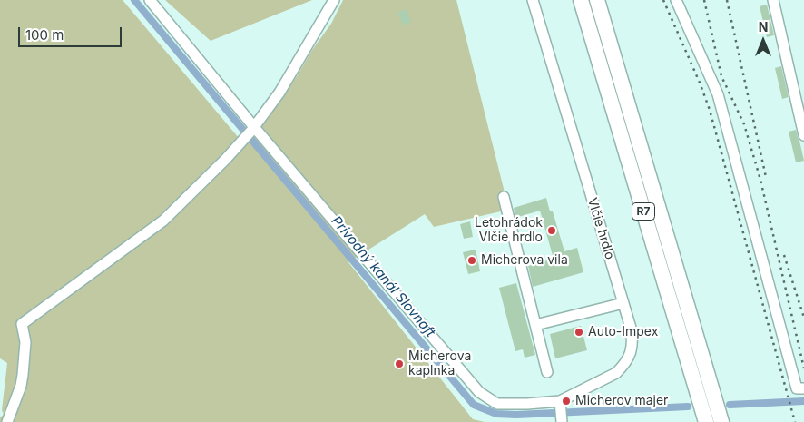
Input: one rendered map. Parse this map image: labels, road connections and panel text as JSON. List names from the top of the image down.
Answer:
{
  "streets": {
    "highway": ["R7"],
    "street": ["Vlčie hrdlo"]
  },
  "water": ["Prívodný kanál Slovnaft"],
  "places": [
    "Letohrádok Vlčie hrdlo",
    "Micherova vila",
    "Auto-Impex",
    "Micherova kaplnka",
    "Micherov majer"
  ],
  "scale_bar": "100 m",
  "north": "top"
}
